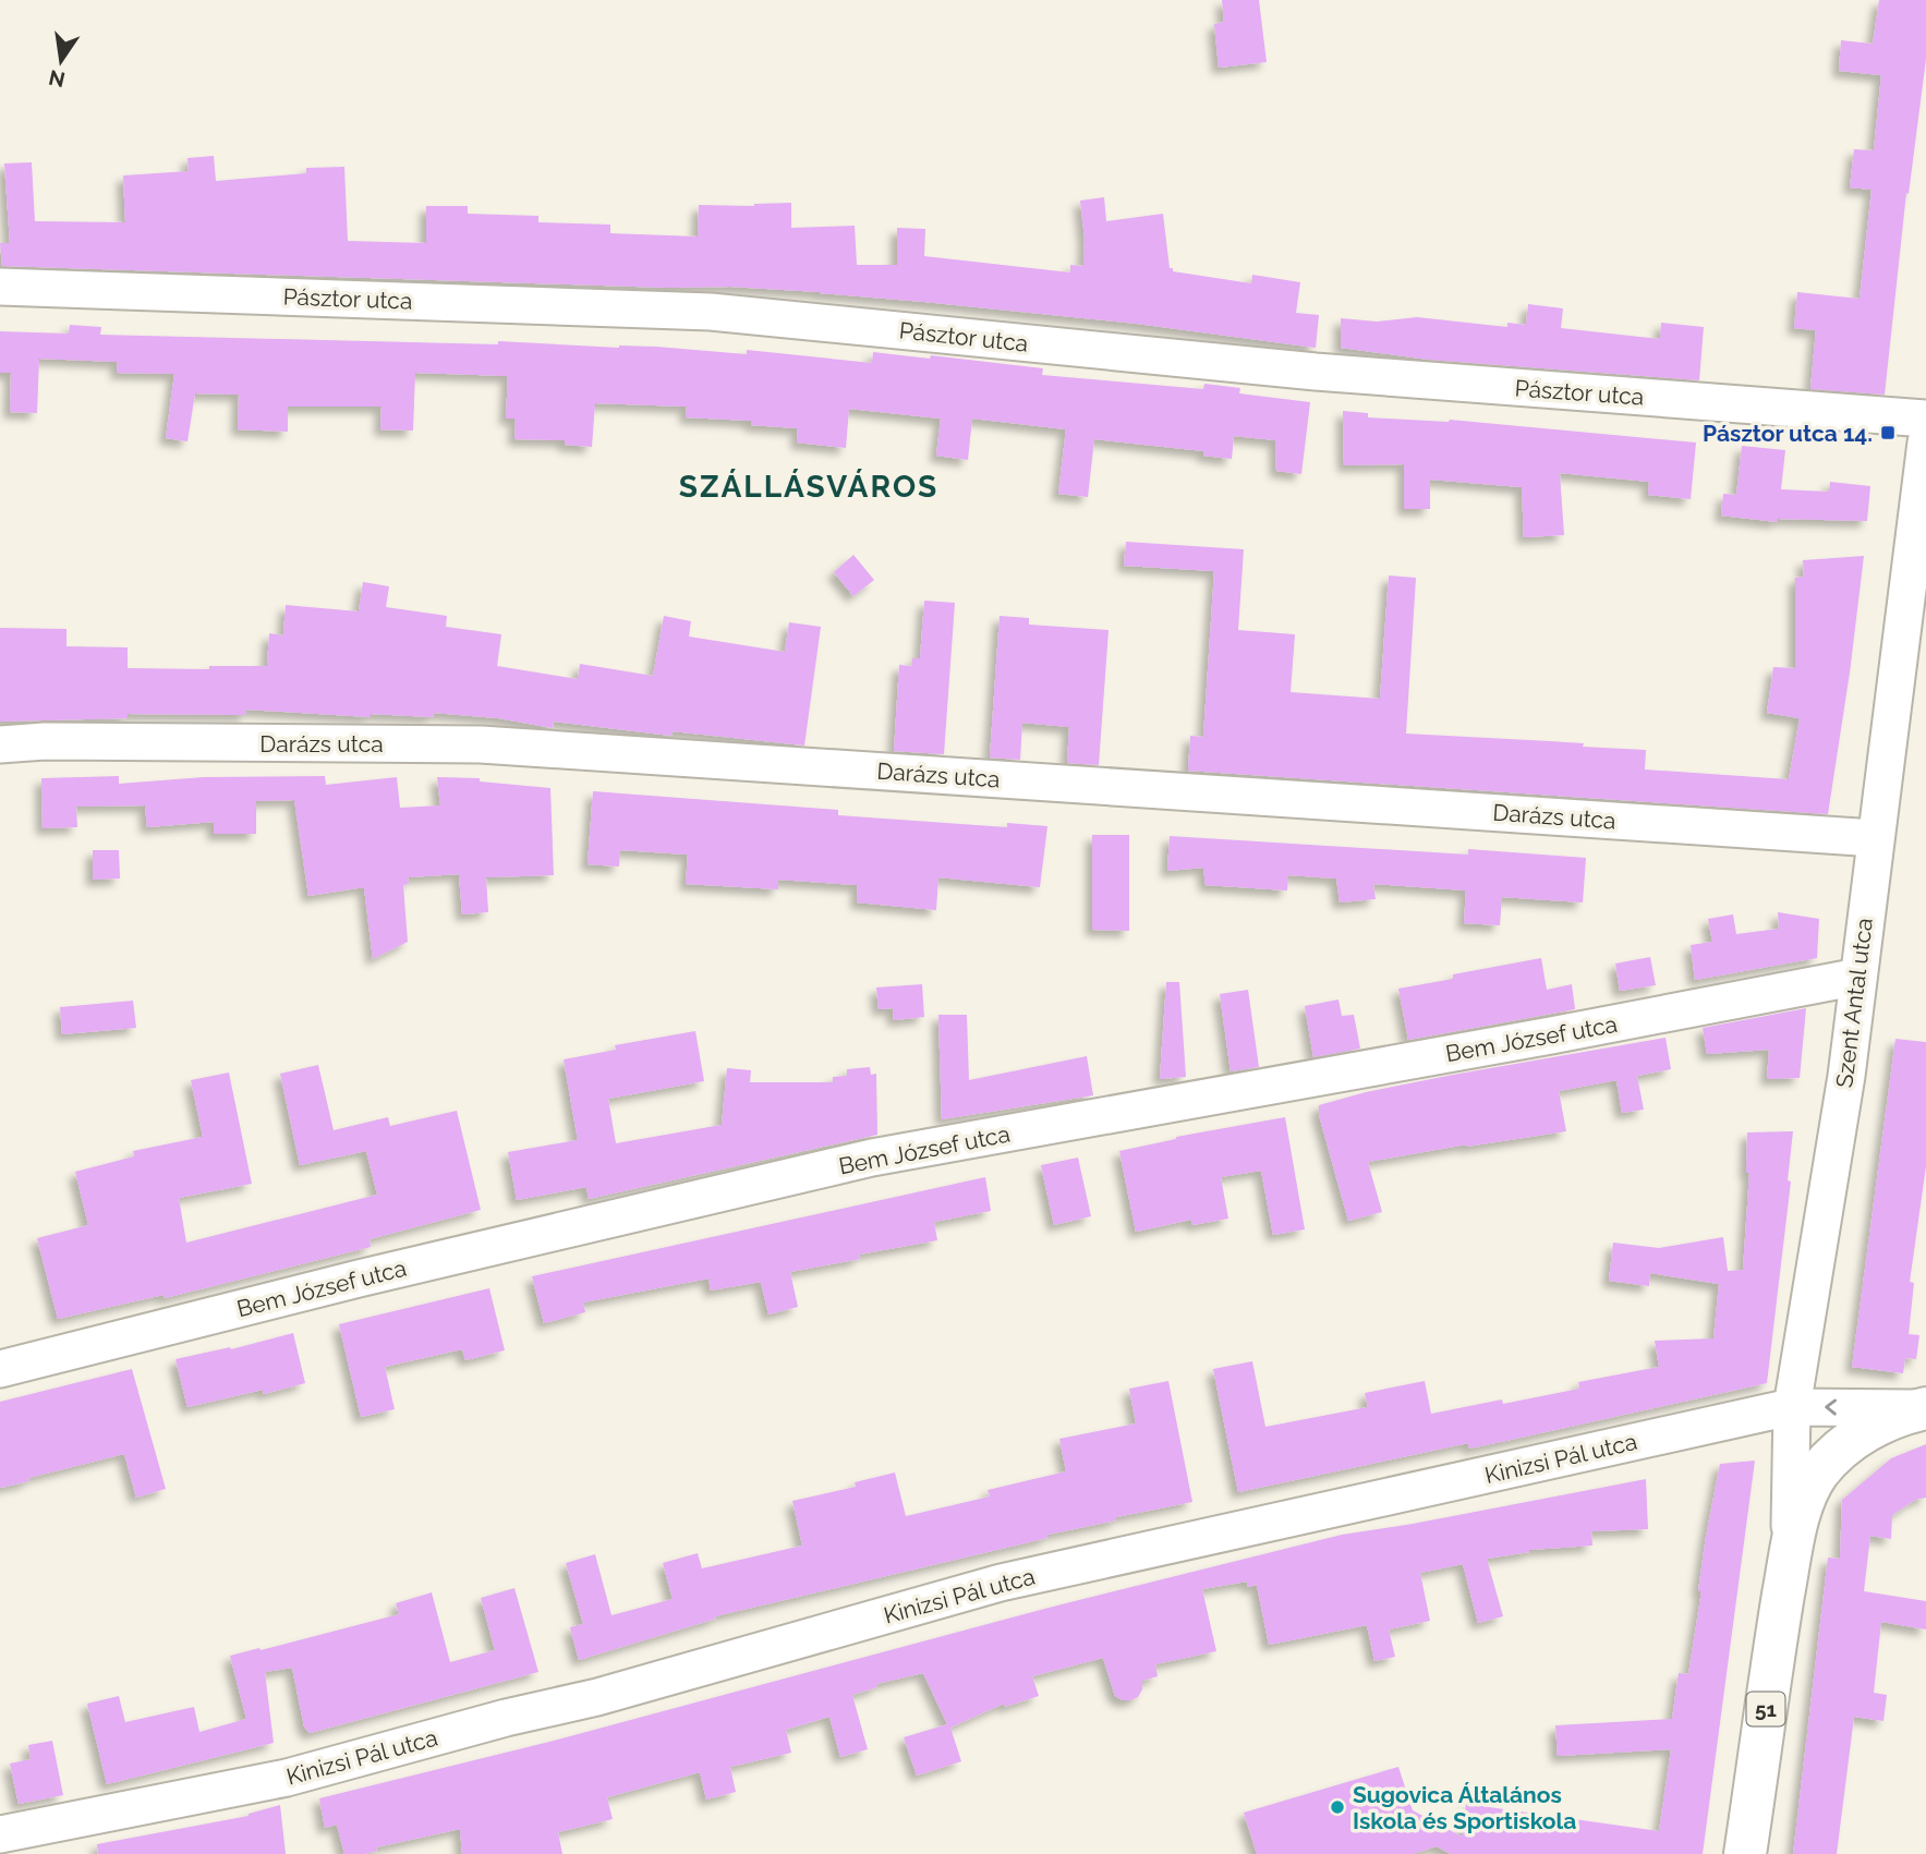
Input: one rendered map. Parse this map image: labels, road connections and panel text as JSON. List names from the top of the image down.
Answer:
{
  "streets": {
    "main road": ["Szent Antal utca", "51"],
    "street": [
      "Pásztor utca",
      "Darázs utca",
      "Bem József utca",
      "Kinizsi Pál utca"
    ]
  },
  "crossings": [
    ["Darázs utca", "Szent Antal utca"],
    ["Szent Antal utca", "Bem József utca"],
    ["Szent Antal utca", "Kinizsi Pál utca"]
  ],
  "districts": ["SZÁLLÁSVÁROS"],
  "places": {
    "transit": ["Pásztor utca 14."],
    "other": ["Sugovica Általános Iskola és Sportiskola"]
  },
  "north": "bottom"
}
